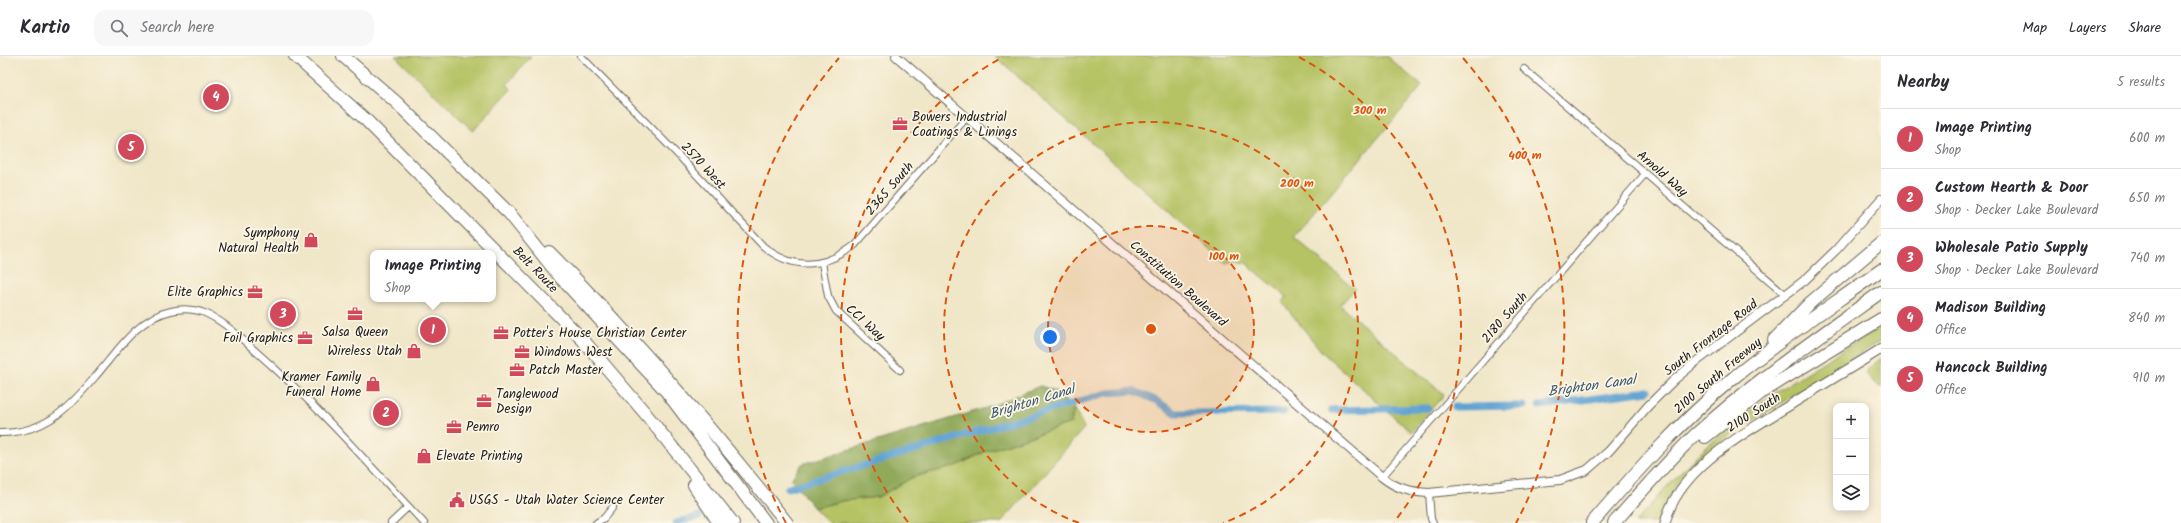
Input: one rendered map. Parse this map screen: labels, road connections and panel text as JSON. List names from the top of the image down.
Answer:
{
  "streets": {
    "highway": ["Belt Route", "2100 South Freeway"],
    "main road": ["2100 South"],
    "street": [
      "2570 West",
      "Arnold Way",
      "2365 South",
      "Constitution Boulevard",
      "2180 South",
      "CCI Way",
      "South Frontage Road"
    ]
  },
  "crossings": [
    ["2570 West", "2365 South"],
    ["2570 West", "CCI Way"],
    ["Arnold Way", "2180 South"],
    ["Arnold Way", "South Frontage Road"],
    ["2365 South", "Constitution Boulevard"],
    ["2365 South", "CCI Way"],
    ["Constitution Boulevard", "2180 South"],
    ["Constitution Boulevard", "South Frontage Road"]
  ],
  "water": ["Brighton Canal"],
  "places": {
    "office": [
      "Bowers Industrial Coatings & Linings",
      "Elite Graphics",
      "Salsa Queen",
      "Potter's House Christian Center",
      "Foil Graphics",
      "Windows West",
      "Patch Master",
      "Tanglewood Design",
      "Pemro"
    ],
    "shop": [
      "Symphony Natural Health",
      "Wireless Utah",
      "Kramer Family Funeral Home",
      "Elevate Printing"
    ],
    "public building": ["USGS - Utah Water Science Center"]
  },
  "page": {
    "header": "Kartio",
    "search": "Search here",
    "nav": ["Map", "Layers", "Share"],
    "heading": ["Nearby", "5 results"],
    "pins": [
      "4",
      "5",
      "3",
      "1",
      "2"
    ],
    "list": [
      {
        "mark": "1",
        "name": "Image Printing",
        "note": "Shop",
        "value": "600 m"
      },
      {
        "mark": "2",
        "name": "Custom Hearth & Door",
        "note": "Shop · Decker Lake Boulevard",
        "value": "650 m"
      },
      {
        "mark": "3",
        "name": "Wholesale Patio Supply",
        "note": "Shop · Decker Lake Boulevard",
        "value": "740 m"
      },
      {
        "mark": "4",
        "name": "Madison Building",
        "note": "Office",
        "value": "840 m"
      },
      {
        "mark": "5",
        "name": "Hancock Building",
        "note": "Office",
        "value": "910 m"
      }
    ],
    "popup": ["Image Printing", "Shop"],
    "map_buttons": ["+", "−"]
  },
  "rings": [
    "300 m",
    "400 m",
    "200 m",
    "100 m"
  ]
}
